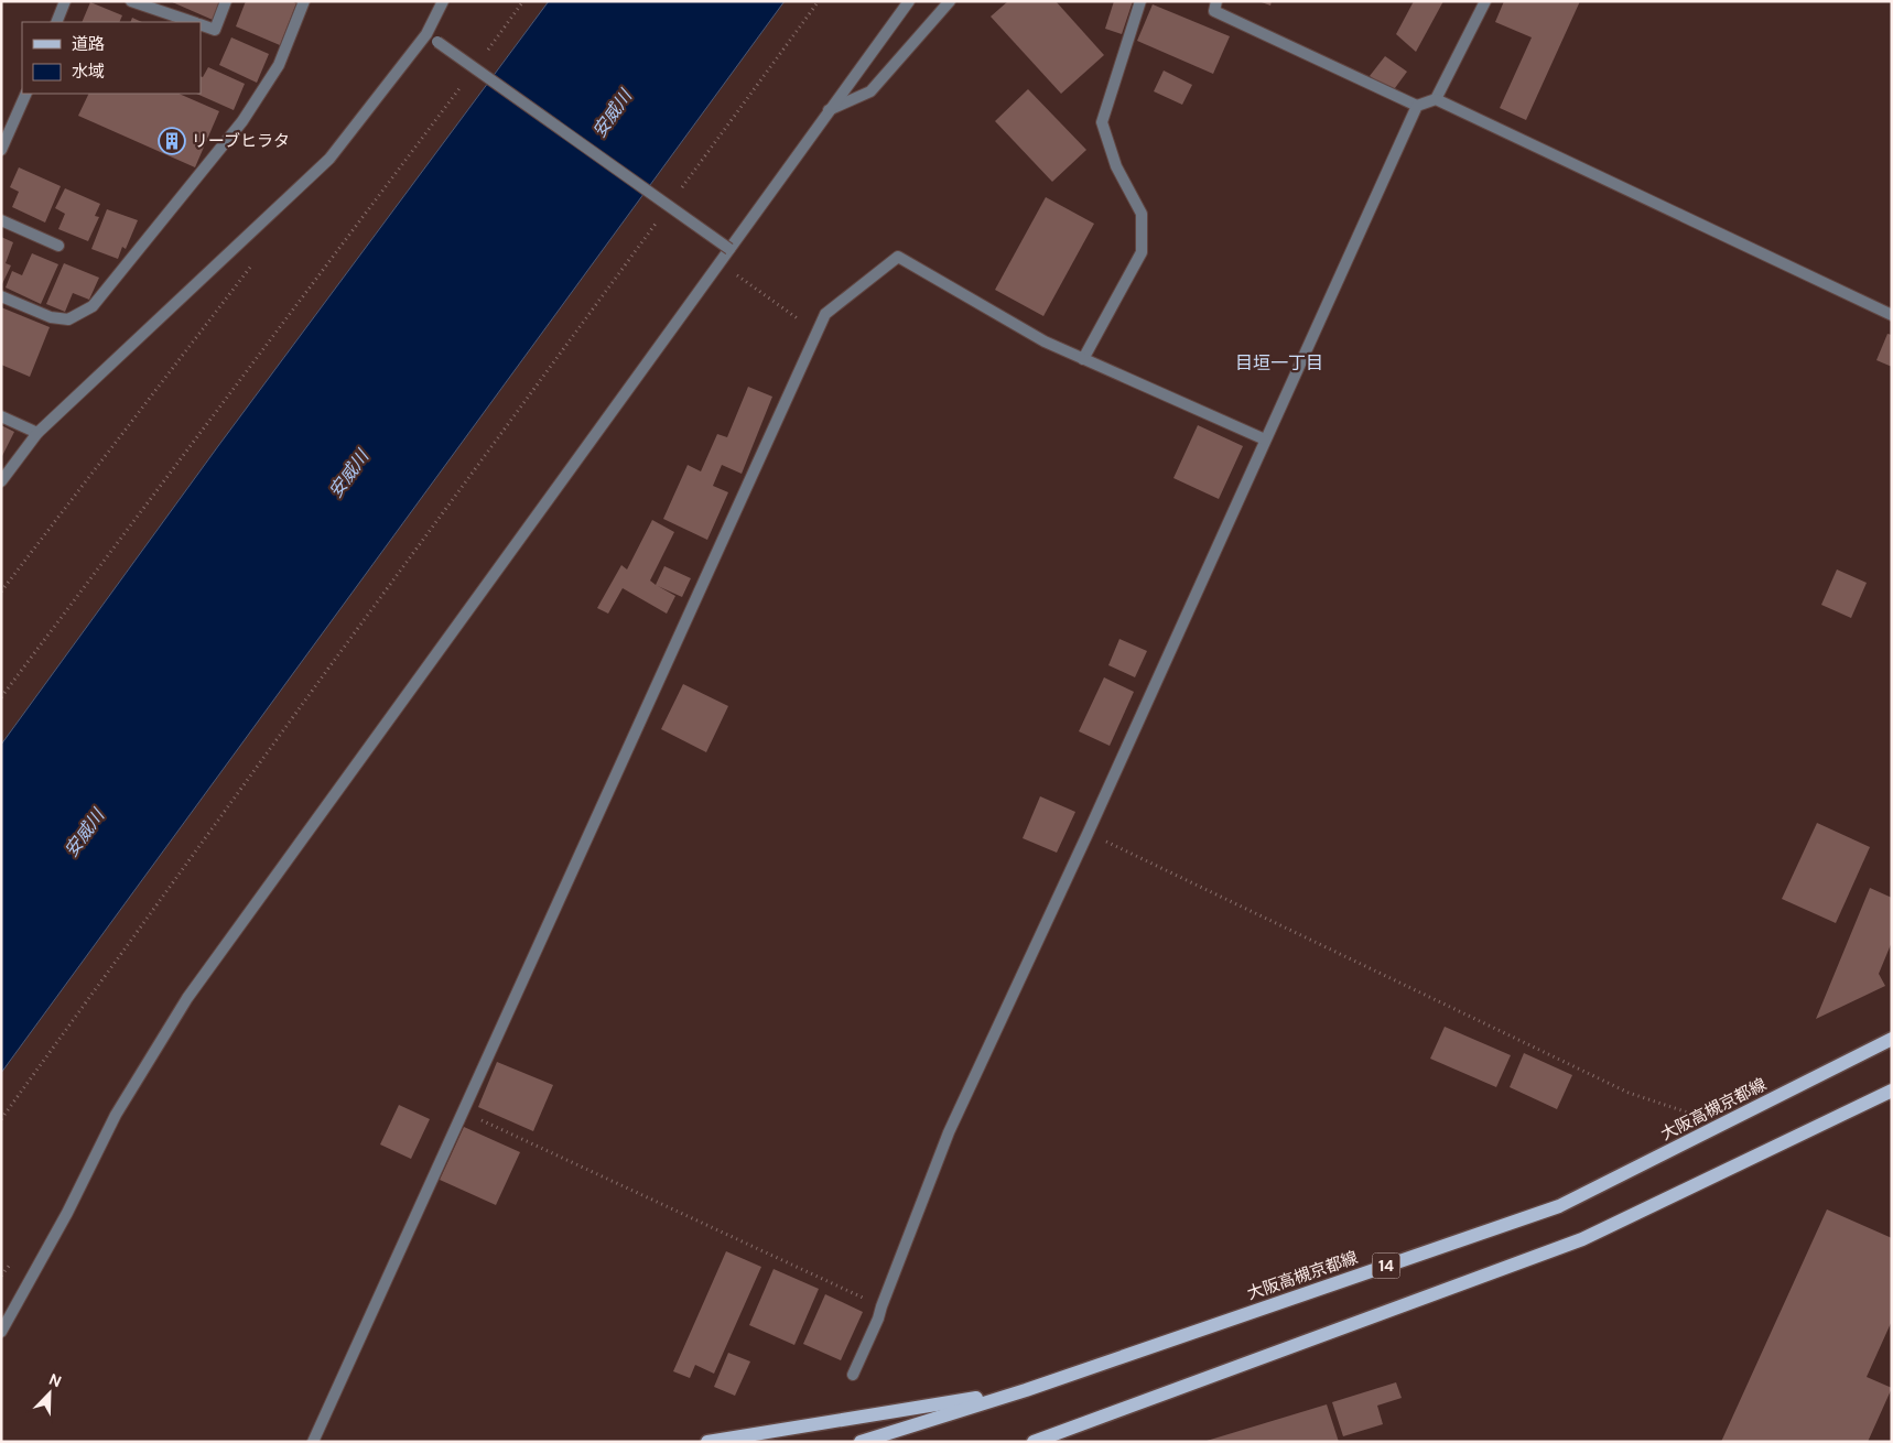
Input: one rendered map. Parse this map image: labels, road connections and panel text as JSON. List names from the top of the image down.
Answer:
{
  "streets": {
    "main road": ["大阪高槻京都線", "14"]
  },
  "districts": ["目垣一丁目"],
  "water": ["安威川"],
  "places": {
    "building": ["リーブヒラタ"]
  },
  "legend": ["道路", "水域"],
  "north": "top right"
}
